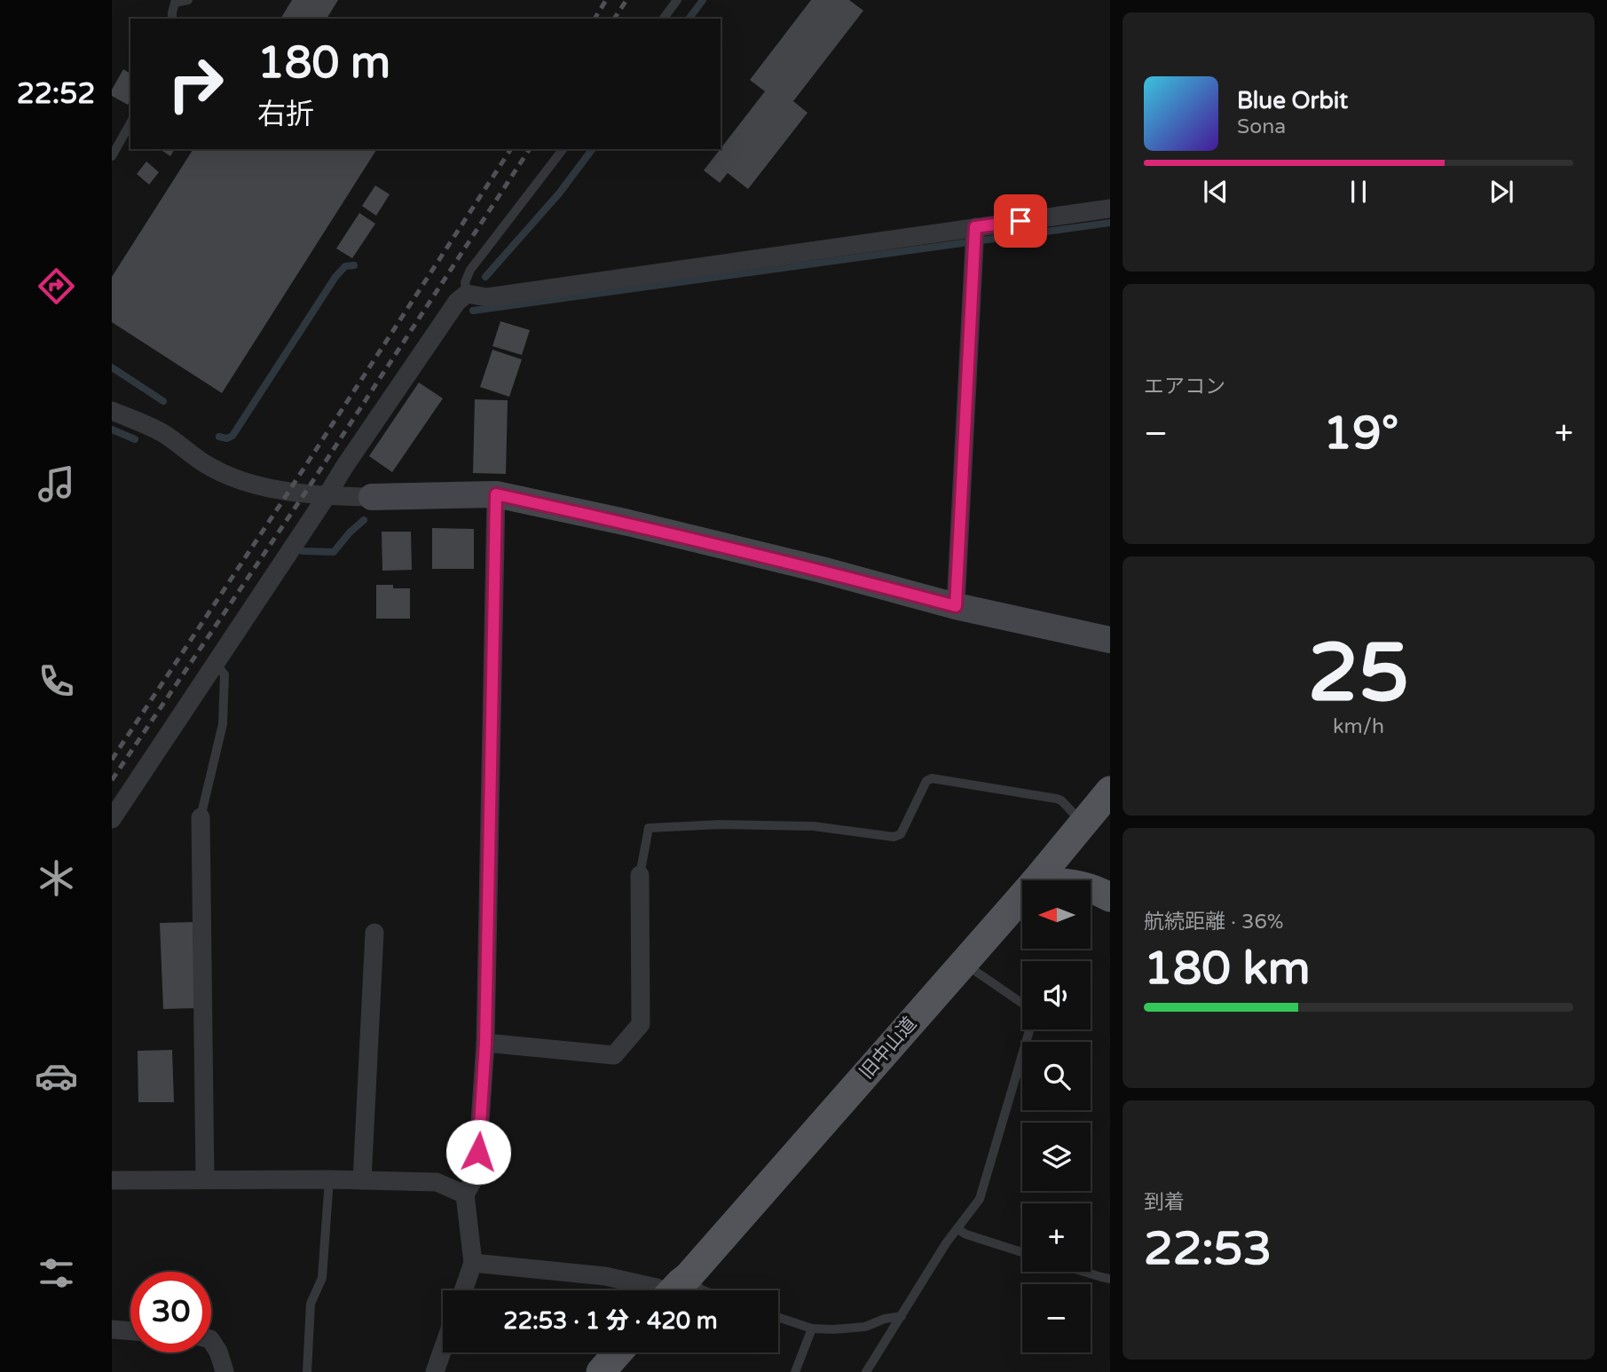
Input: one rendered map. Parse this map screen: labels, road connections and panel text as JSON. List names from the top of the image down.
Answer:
{
  "streets": {
    "main road": ["旧中山道"]
  },
  "north": "left",
  "page": {
    "tabs": "22:52",
    "turn": ["180 m", "右折"],
    "song": ["Blue Orbit", "Sona"],
    "tile": [
      "エアコン",
      ["25", "km/h"],
      ["航続距離 · 36%", "180 km"],
      ["到着", "22:53"]
    ],
    "heat": ["−", "19°", "+"],
    "map_buttons": ["+", "−"],
    "limit": "30",
    "trip": "22:53 · 1 分 · 420 m"
  }
}
